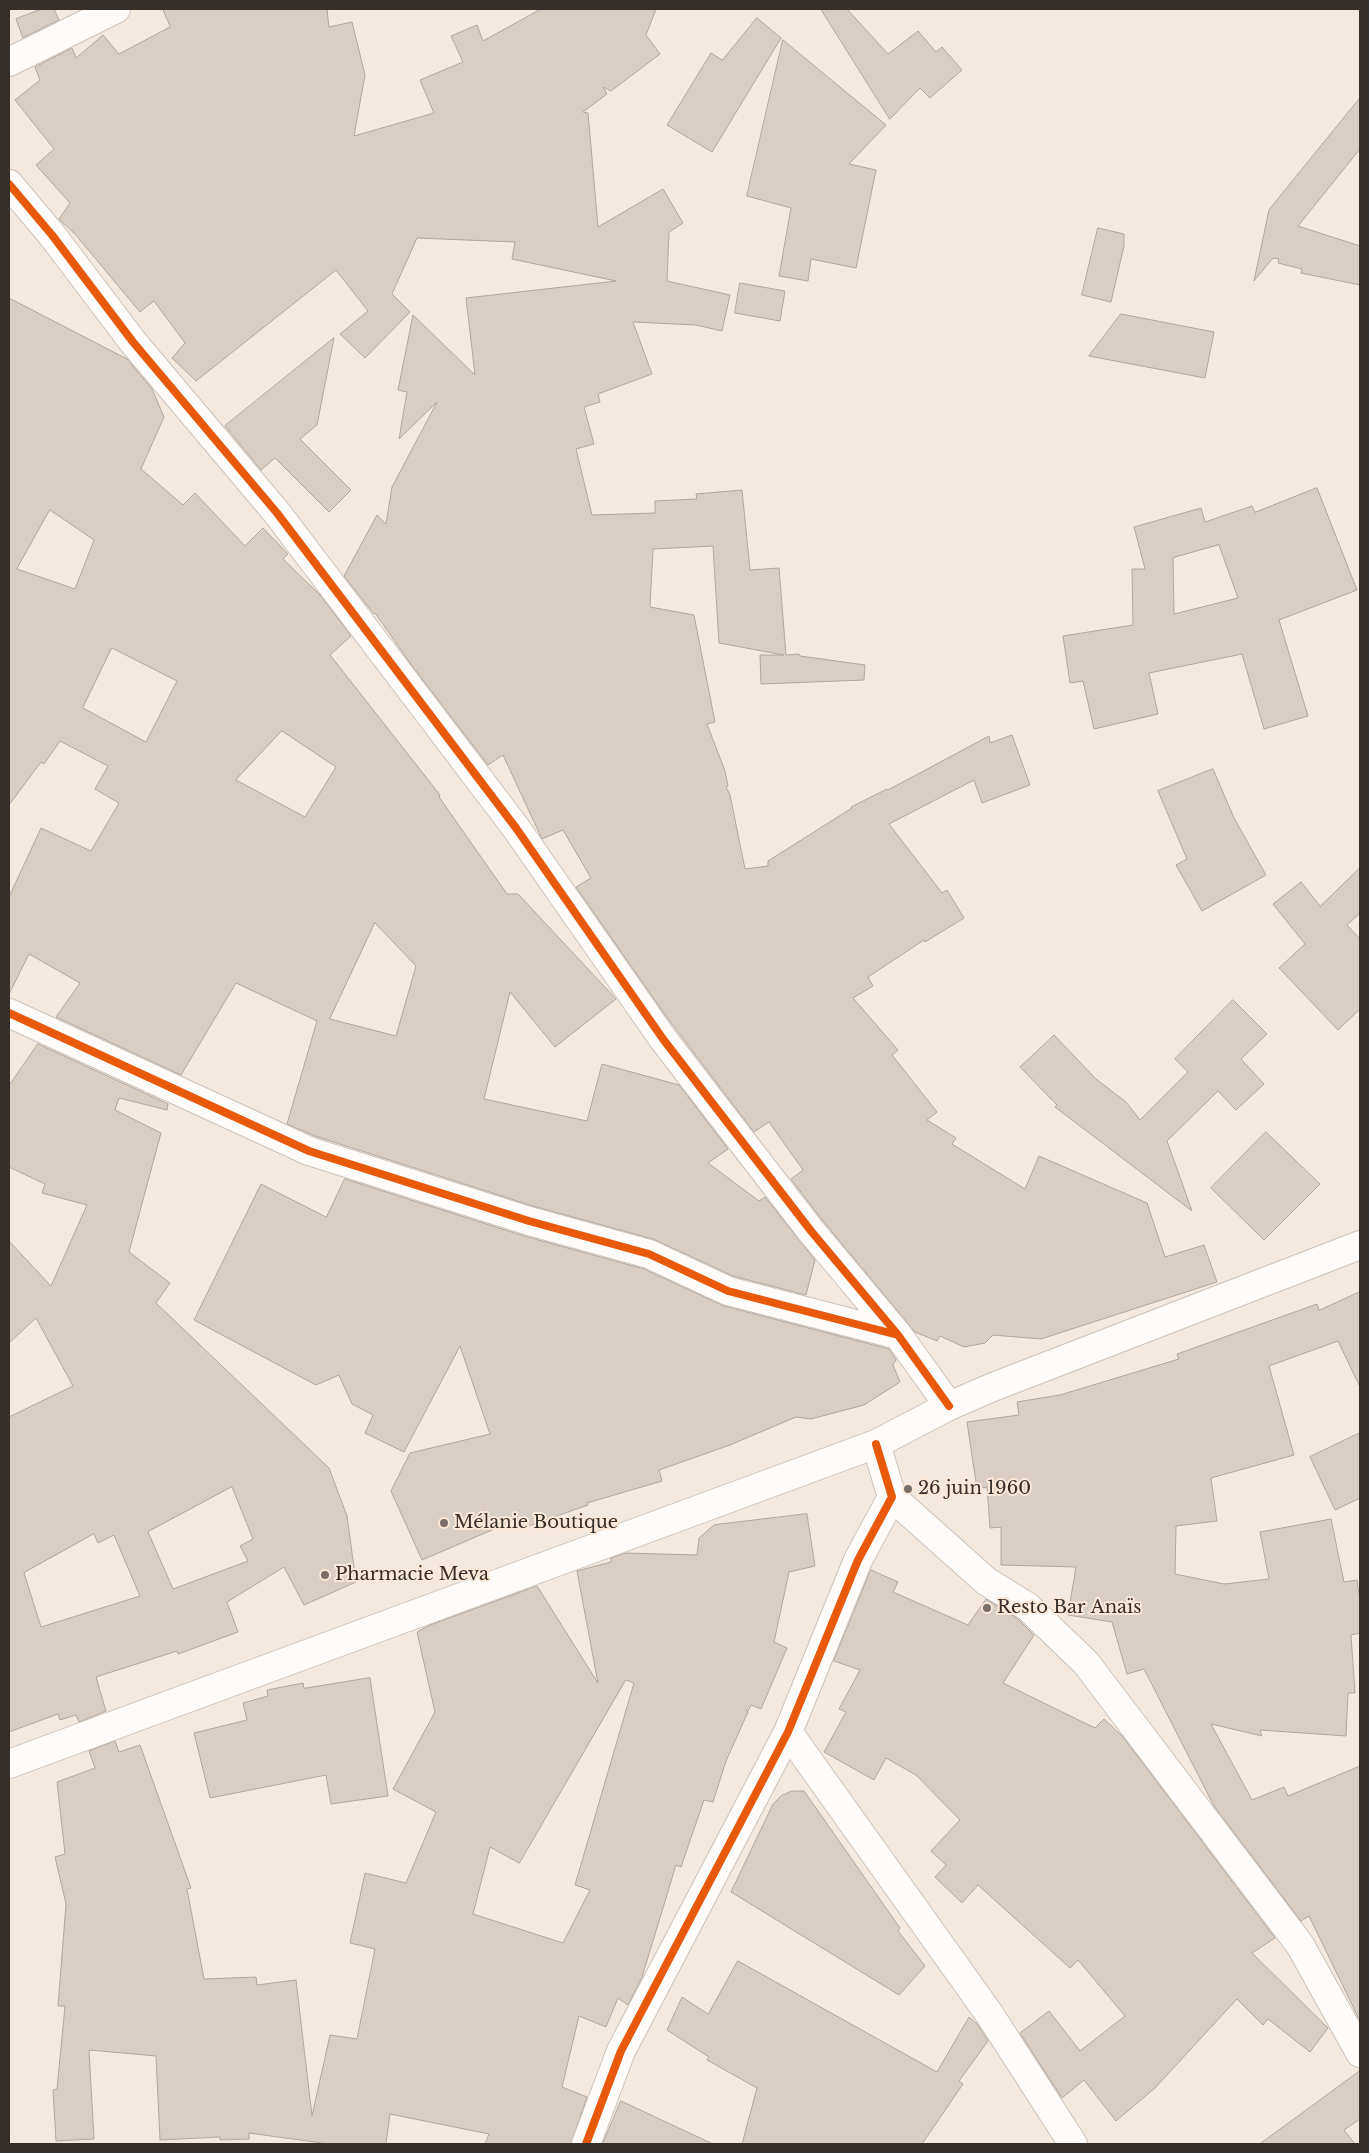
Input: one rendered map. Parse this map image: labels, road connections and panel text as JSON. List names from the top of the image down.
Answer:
{
  "places": [
    "26 juin 1960",
    "Mélanie Boutique",
    "Pharmacie Meva",
    "Resto Bar Anaïs"
  ]
}
